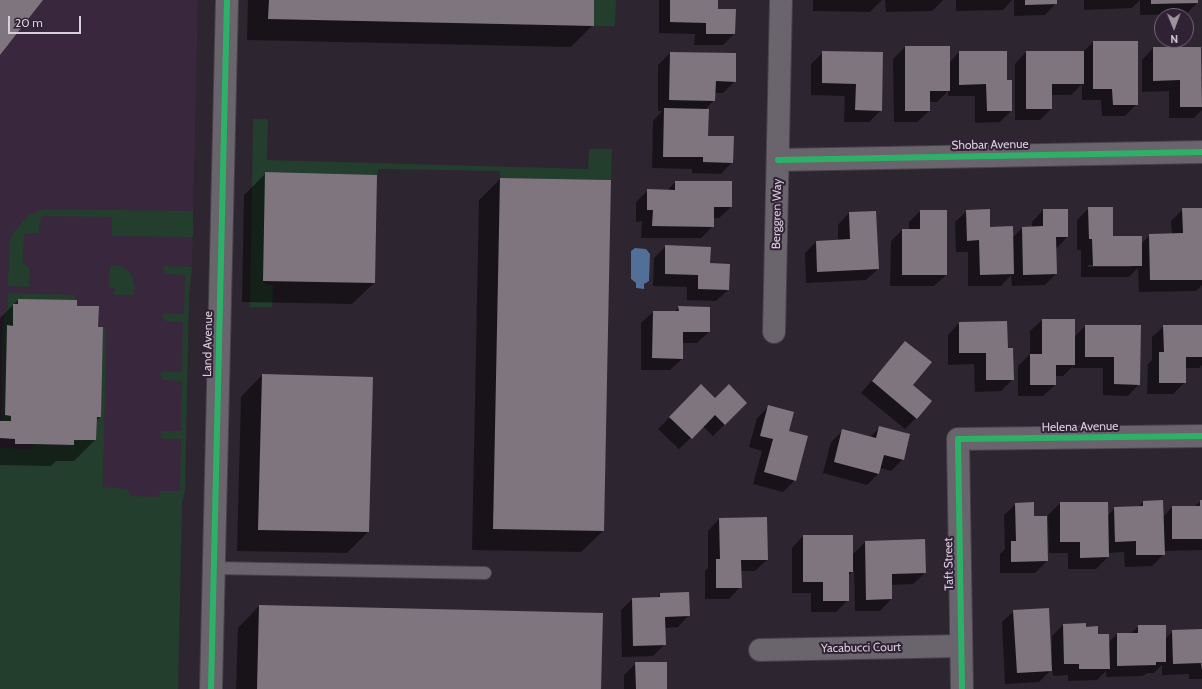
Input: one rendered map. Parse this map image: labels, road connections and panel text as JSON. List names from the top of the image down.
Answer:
{
  "streets": {
    "street": [
      "Shobar Avenue",
      "Berggren Way",
      "Land Avenue",
      "Helena Avenue",
      "Taft Street",
      "Yacabucci Court"
    ]
  },
  "crossings": [
    ["Shobar Avenue", "Berggren Way"],
    ["Helena Avenue", "Taft Street"],
    ["Taft Street", "Yacabucci Court"]
  ],
  "scale_bar": "20 m",
  "north": "bottom"
}
